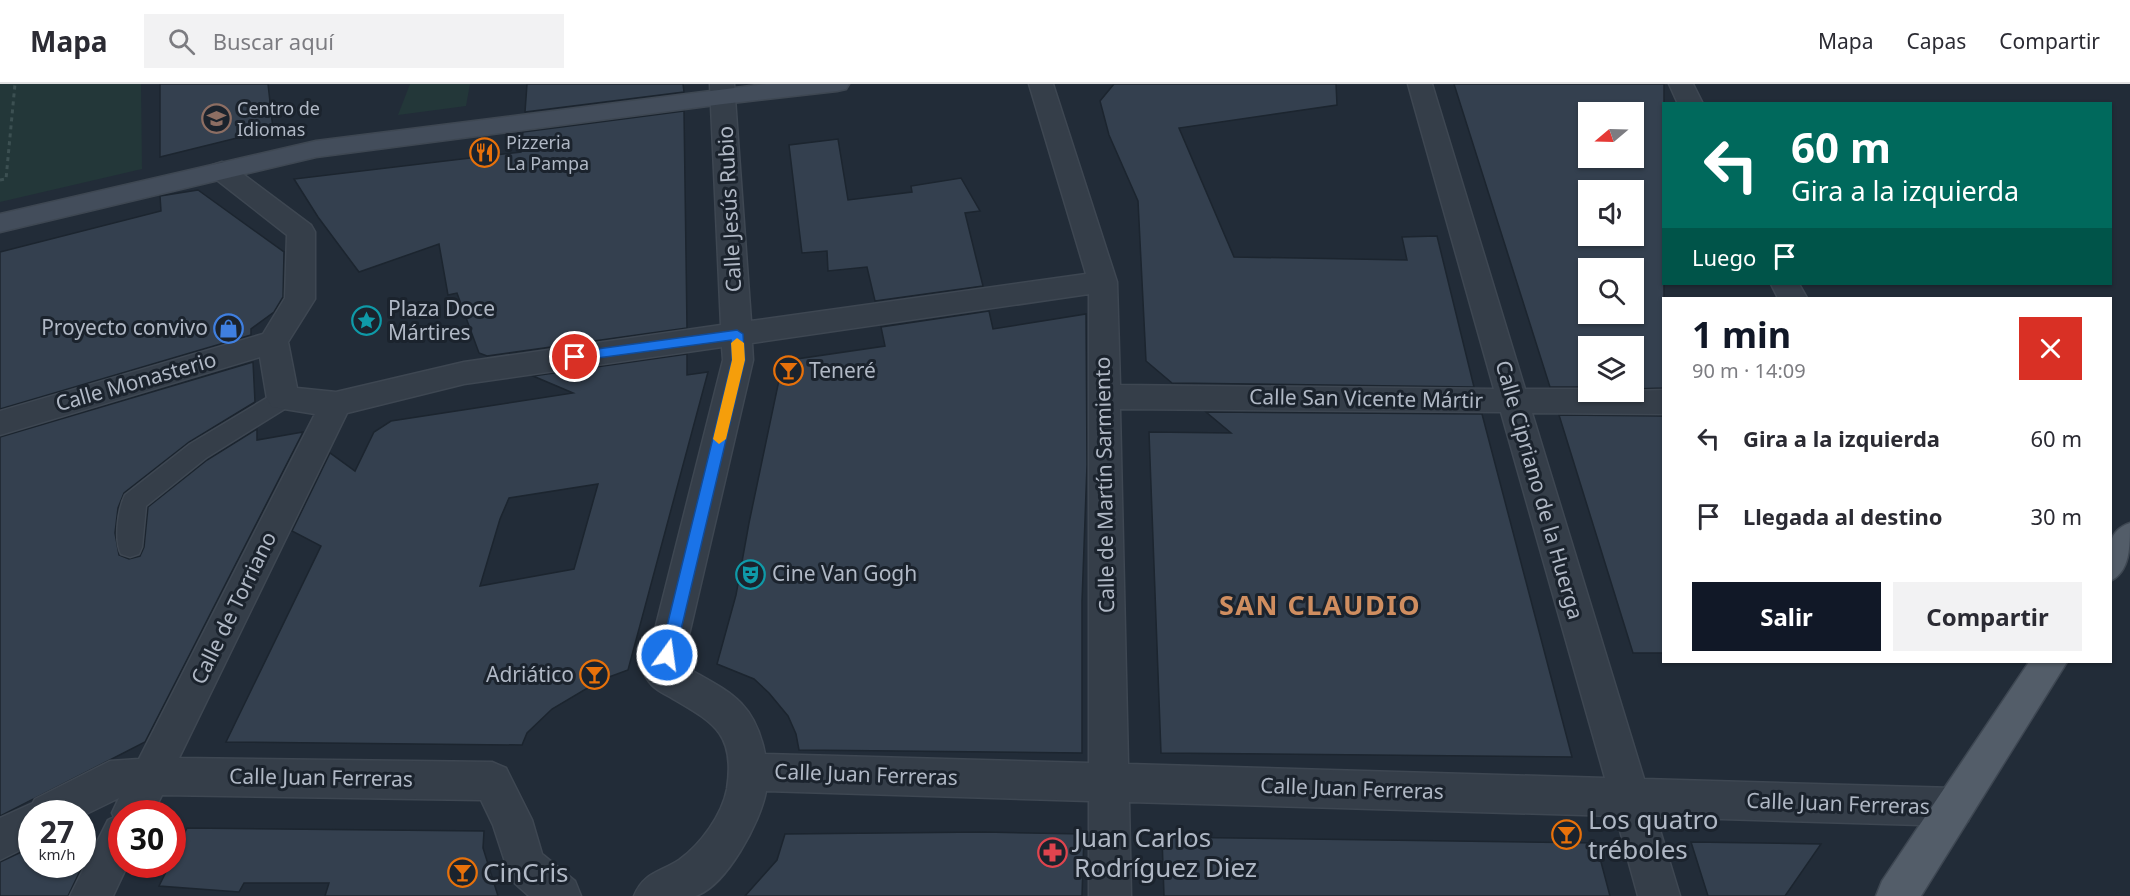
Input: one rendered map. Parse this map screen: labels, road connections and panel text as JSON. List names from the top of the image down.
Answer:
{
  "streets": {
    "street": [
      "Calle Jesús Rubio",
      "Calle Monasterio",
      "Calle San Vicente Mártir",
      "Calle de Martín Sarmiento",
      "Calle Cipriano de la Huerga",
      "Calle de Torriano",
      "Calle Juan Ferreras"
    ]
  },
  "crossings": [
    ["Calle Jesús Rubio", "Calle Juan Ferreras"],
    ["Calle San Vicente Mártir", "Calle de Martín Sarmiento"],
    ["Calle San Vicente Mártir", "Calle Cipriano de la Huerga"],
    ["Calle de Martín Sarmiento", "Calle Juan Ferreras"],
    ["Calle Cipriano de la Huerga", "Calle Juan Ferreras"],
    ["Calle de Torriano", "Calle Juan Ferreras"]
  ],
  "districts": ["SAN CLAUDIO"],
  "places": {
    "school or university": ["Centro de Idiomas"],
    "restaurant": ["Pizzeria La Pampa"],
    "place": ["Plaza Doce Mártires"],
    "shop": ["Proyecto convivo"],
    "bar": [
      "Teneré",
      "Adriático",
      "Los quatro tréboles",
      "CinCris"
    ],
    "theatre": ["Cine Van Gogh"],
    "pharmacy": ["Juan Carlos Rodríguez Diez"]
  },
  "north": "left",
  "page": {
    "header": "Mapa",
    "search": "Buscar aquí",
    "nav": ["Mapa", "Capas", "Compartir"],
    "turn": ["60 m", "Gira a la izquierda"],
    "then": "Luego",
    "heading": ["1 min", "90 m · 14:09"],
    "list": [
      {
        "name": "Gira a la izquierda",
        "value": "60 m"
      },
      {
        "name": "Llegada al destino",
        "value": "30 m"
      }
    ],
    "buttons": ["Salir", "Compartir"],
    "speed": "27 km/h",
    "limit": "30"
  }
}
